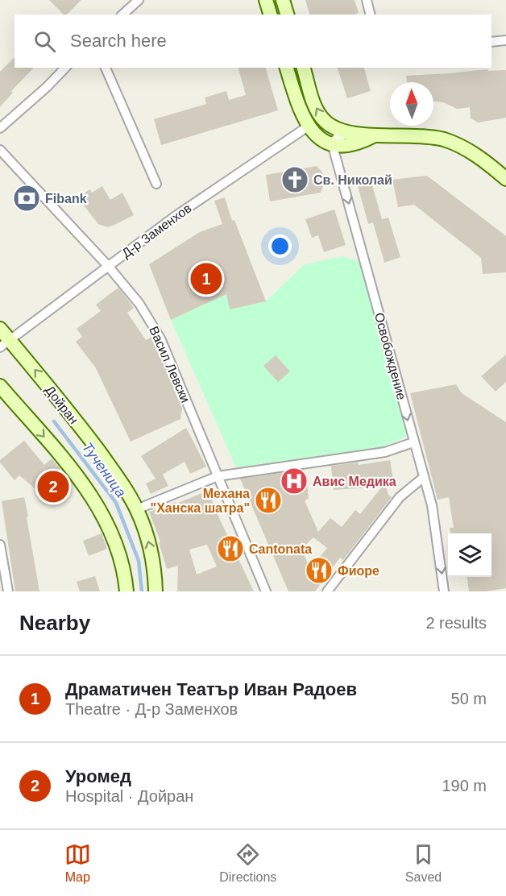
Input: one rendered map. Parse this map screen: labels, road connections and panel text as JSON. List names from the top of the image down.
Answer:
{
  "streets": {
    "main road": ["Дойран"],
    "street": ["Д-р Заменхов", "Освобождение", "Васил Левски"]
  },
  "crossings": [
    ["Д-р Заменхов", "Васил Левски"],
    ["Д-р Заменхов", "Дойран"]
  ],
  "one_way": ["Освобождение"],
  "water": ["Тученица"],
  "places": {
    "church": ["Св. Николай"],
    "bank": ["Fibank"],
    "hospital": ["Авис Медика"],
    "restaurant": ["Механа \"Ханска шатра\"", "Cantonata", "Фиоре"]
  },
  "north": "top",
  "page": {
    "search": "Search here",
    "pins": ["1", "2"],
    "heading": ["Nearby", "2 results"],
    "list": [
      {
        "mark": "1",
        "name": "Драматичен Театър Иван Радоев",
        "note": "Theatre · Д-р Заменхов",
        "value": "50 m"
      },
      {
        "mark": "2",
        "name": "Уромед",
        "note": "Hospital · Дойран",
        "value": "190 m"
      }
    ],
    "nav": ["Map", "Directions", "Saved"]
  }
}
